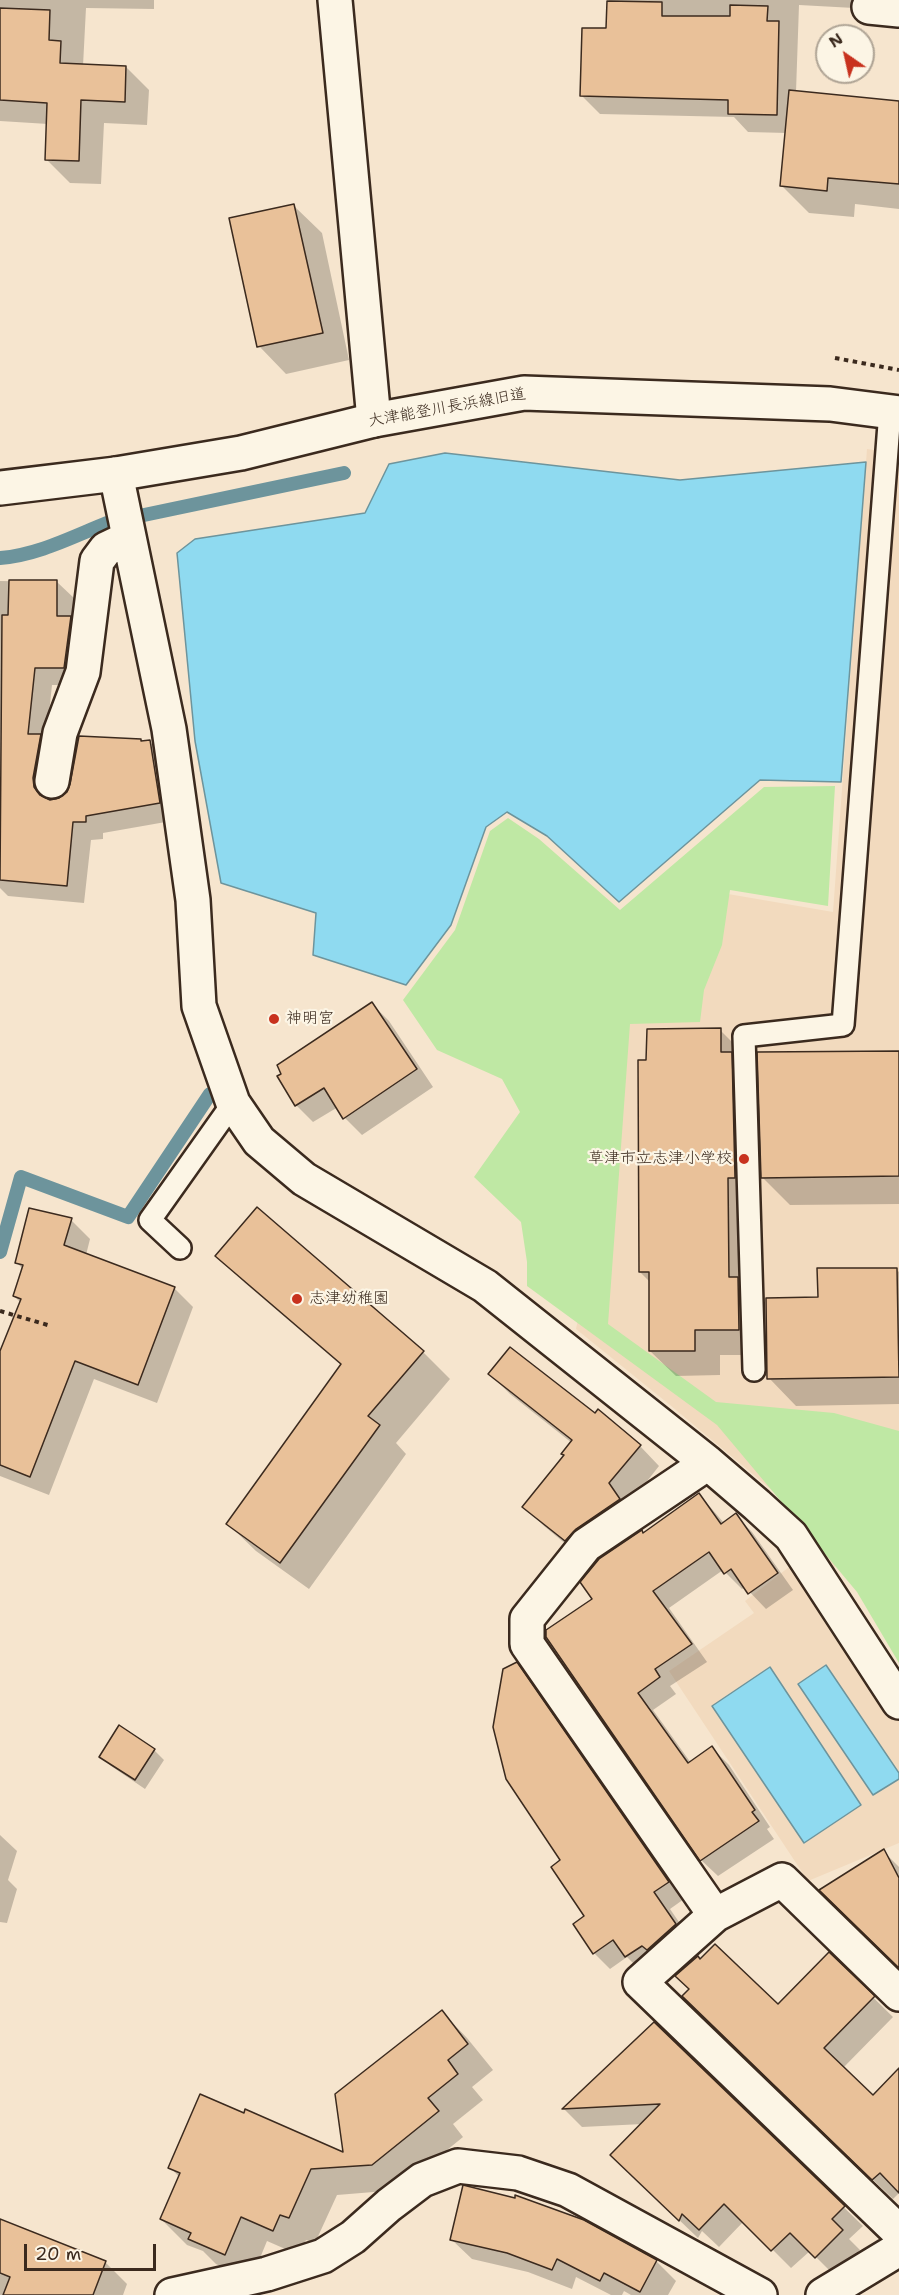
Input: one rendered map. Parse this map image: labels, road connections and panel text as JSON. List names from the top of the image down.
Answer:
{
  "streets": {
    "street": ["大津能登川長浜線旧道"]
  },
  "places": ["神明宮", "草津市立志津小学校", "志津幼稚園"],
  "scale_bar": "20 m",
  "north": "top left"
}
